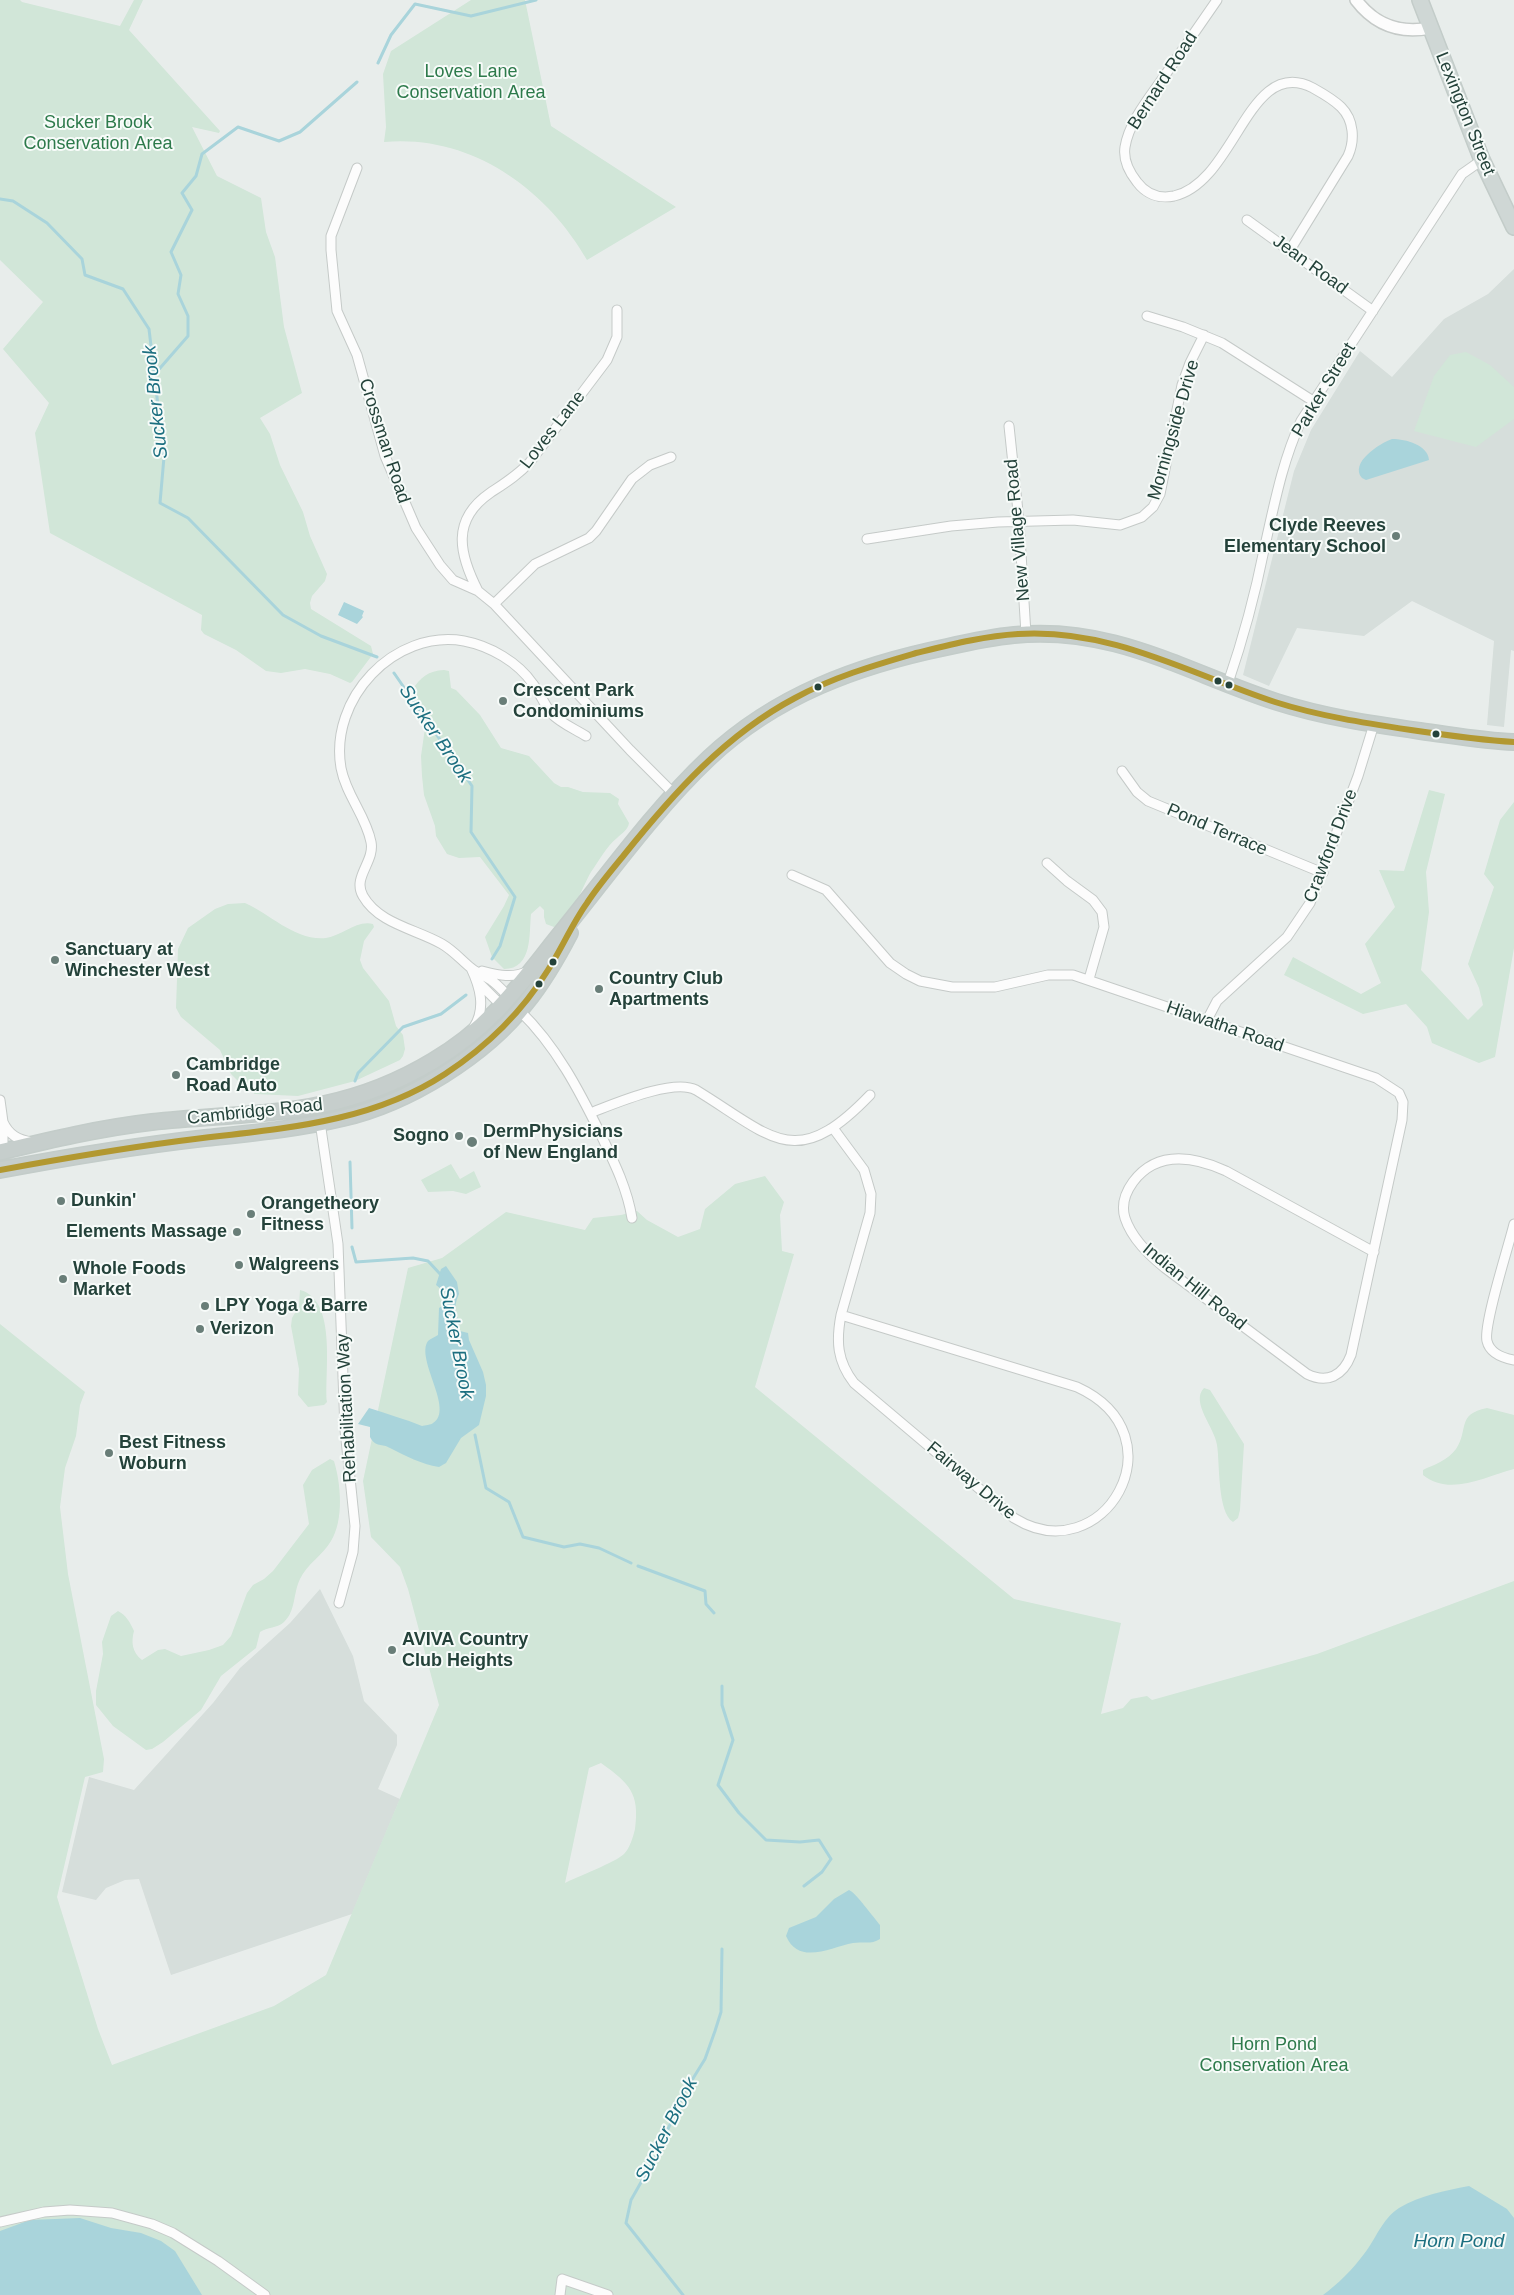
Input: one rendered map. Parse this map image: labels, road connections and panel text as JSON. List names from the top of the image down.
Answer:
{
  "streets": {
    "highway": ["Cambridge Road"],
    "main road": ["Lexington Street"],
    "street": [
      "Bernard Road",
      "Jean Road",
      "Parker Street",
      "Loves Lane",
      "Morningside Drive",
      "Crossman Road",
      "New Village Road",
      "Pond Terrace",
      "Crawford Drive",
      "Hiawatha Road",
      "Indian Hill Road",
      "Rehabilitation Way",
      "Fairway Drive"
    ]
  },
  "crossings": [
    ["Bernard Road", "Jean Road"],
    ["Lexington Street", "Parker Street"],
    ["Jean Road", "Parker Street"],
    ["Parker Street", "Cambridge Road"],
    ["Loves Lane", "Crossman Road"],
    ["Morningside Drive", "New Village Road"],
    ["Crossman Road", "Cambridge Road"],
    ["New Village Road", "Cambridge Road"],
    ["Pond Terrace", "Crawford Drive"],
    ["Crawford Drive", "Hiawatha Road"],
    ["Crawford Drive", "Cambridge Road"],
    ["Hiawatha Road", "Indian Hill Road"],
    ["Cambridge Road", "Rehabilitation Way"]
  ],
  "water": ["Sucker Brook", "Horn Pond"],
  "parks": ["Loves Lane Conservation Area", "Sucker Brook Conservation Area", "Horn Pond Conservation Area"],
  "places": [
    "Clyde Reeves Elementary School",
    "Crescent Park Condominiums",
    "Sanctuary at Winchester West",
    "Country Club Apartments",
    "Cambridge Road Auto",
    "Sogno",
    "DermPhysicians of New England",
    "Dunkin'",
    "Orangetheory Fitness",
    "Elements Massage",
    "Walgreens",
    "Whole Foods Market",
    "LPY Yoga & Barre",
    "Verizon",
    "Best Fitness Woburn",
    "AVIVA Country Club Heights"
  ]
}
